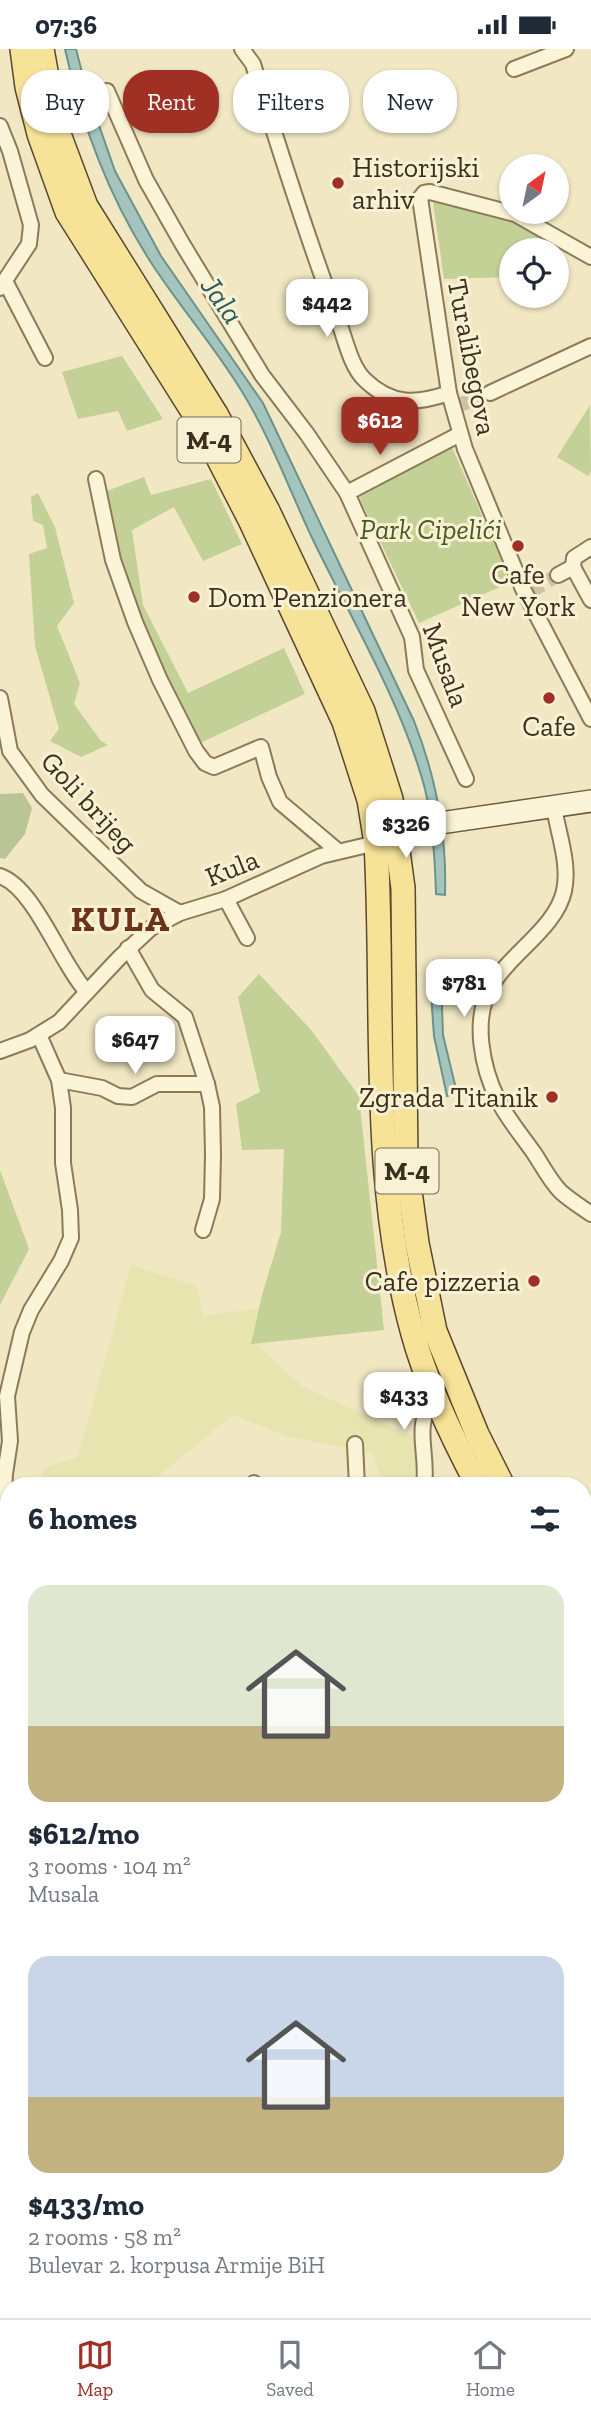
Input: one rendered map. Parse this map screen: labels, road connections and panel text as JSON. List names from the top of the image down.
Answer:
{
  "streets": {
    "main road": ["M-4"],
    "street": [
      "Turalibegova",
      "Musala",
      "Goli brijeg",
      "Kula"
    ]
  },
  "crossings": [
    ["M-4", "Kula"],
    ["Goli brijeg", "Kula"]
  ],
  "districts": ["KULA"],
  "water": ["Jala"],
  "parks": ["Park Cipelići"],
  "places": [
    "Historijski arhiv",
    "Cafe New York",
    "Dom Penzionera",
    "Cafe",
    "Zgrada Titanik",
    "Cafe pizzeria"
  ],
  "north": "top right",
  "page": {
    "status": "07:36",
    "chip": [
      "Buy",
      "Rent",
      "Filters",
      "New"
    ],
    "price": [
      "$442",
      "$612",
      "$326",
      "$781",
      "$647",
      "$433"
    ],
    "heading": "6 homes",
    "list": [
      {
        "name": "$612/mo",
        "note": "3 rooms · 104 m² · Musala"
      },
      {
        "name": "$433/mo",
        "note": "2 rooms · 58 m² · Bulevar 2. korpusa Armije BiH"
      }
    ],
    "tabs": ["Map", "Saved", "Home"]
  }
}
